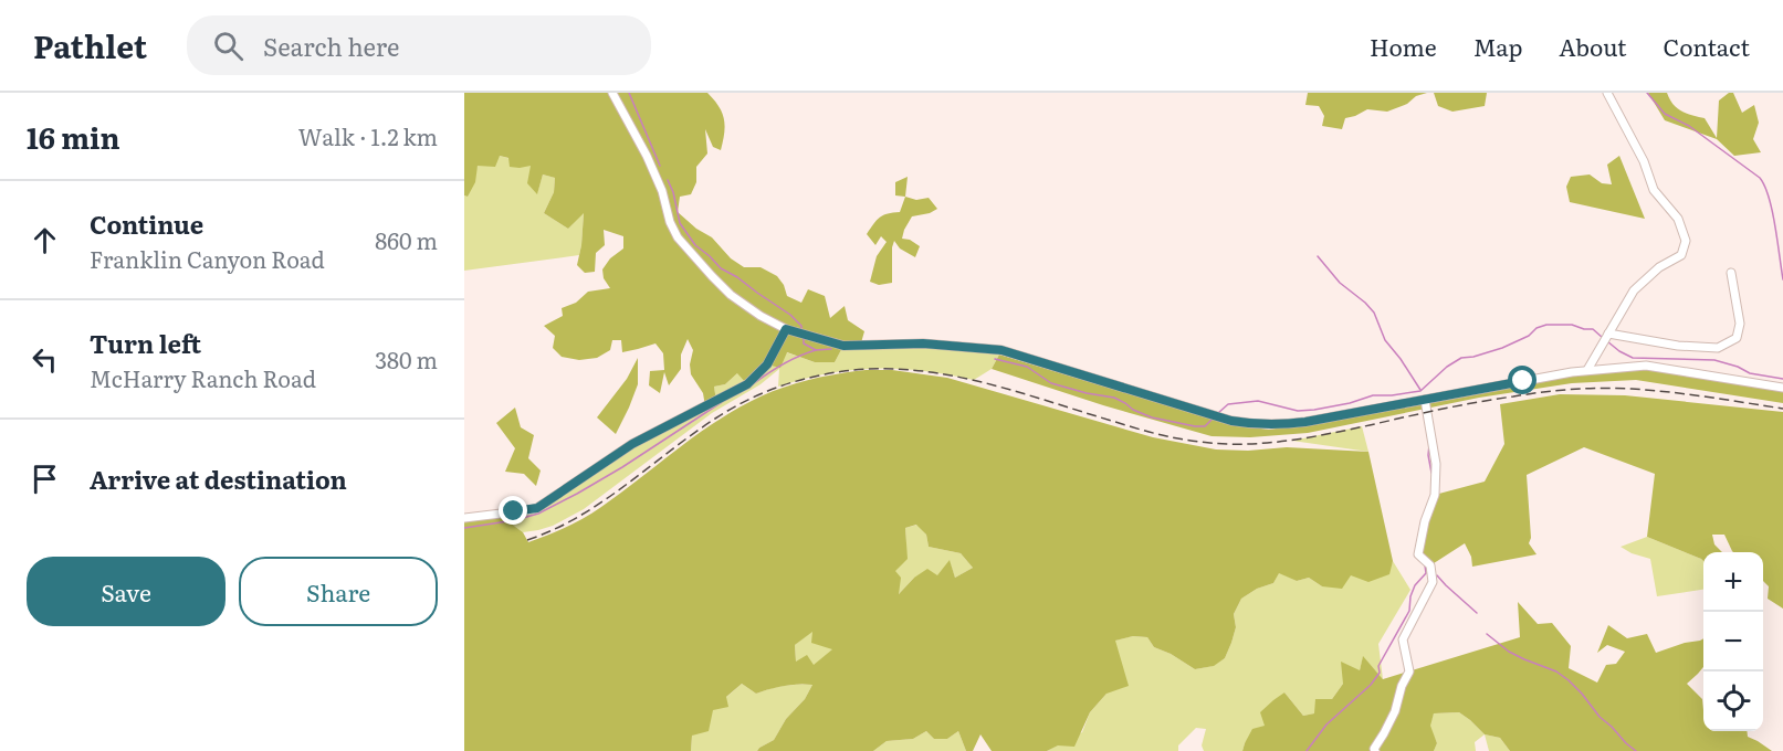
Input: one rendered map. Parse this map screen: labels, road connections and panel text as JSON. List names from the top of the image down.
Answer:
{
  "page": {
    "header": "Pathlet",
    "search": "Search here",
    "nav": [
      "Home",
      "Map",
      "About",
      "Contact"
    ],
    "heading": ["16 min", "Walk · 1.2 km"],
    "list": [
      ["Continue", "Franklin Canyon Road", "860 m"],
      ["Turn left", "McHarry Ranch Road", "380 m"],
      "Arrive at destination"
    ],
    "buttons": ["Save", "Share"],
    "map_buttons": ["+", "−"]
  }
}
